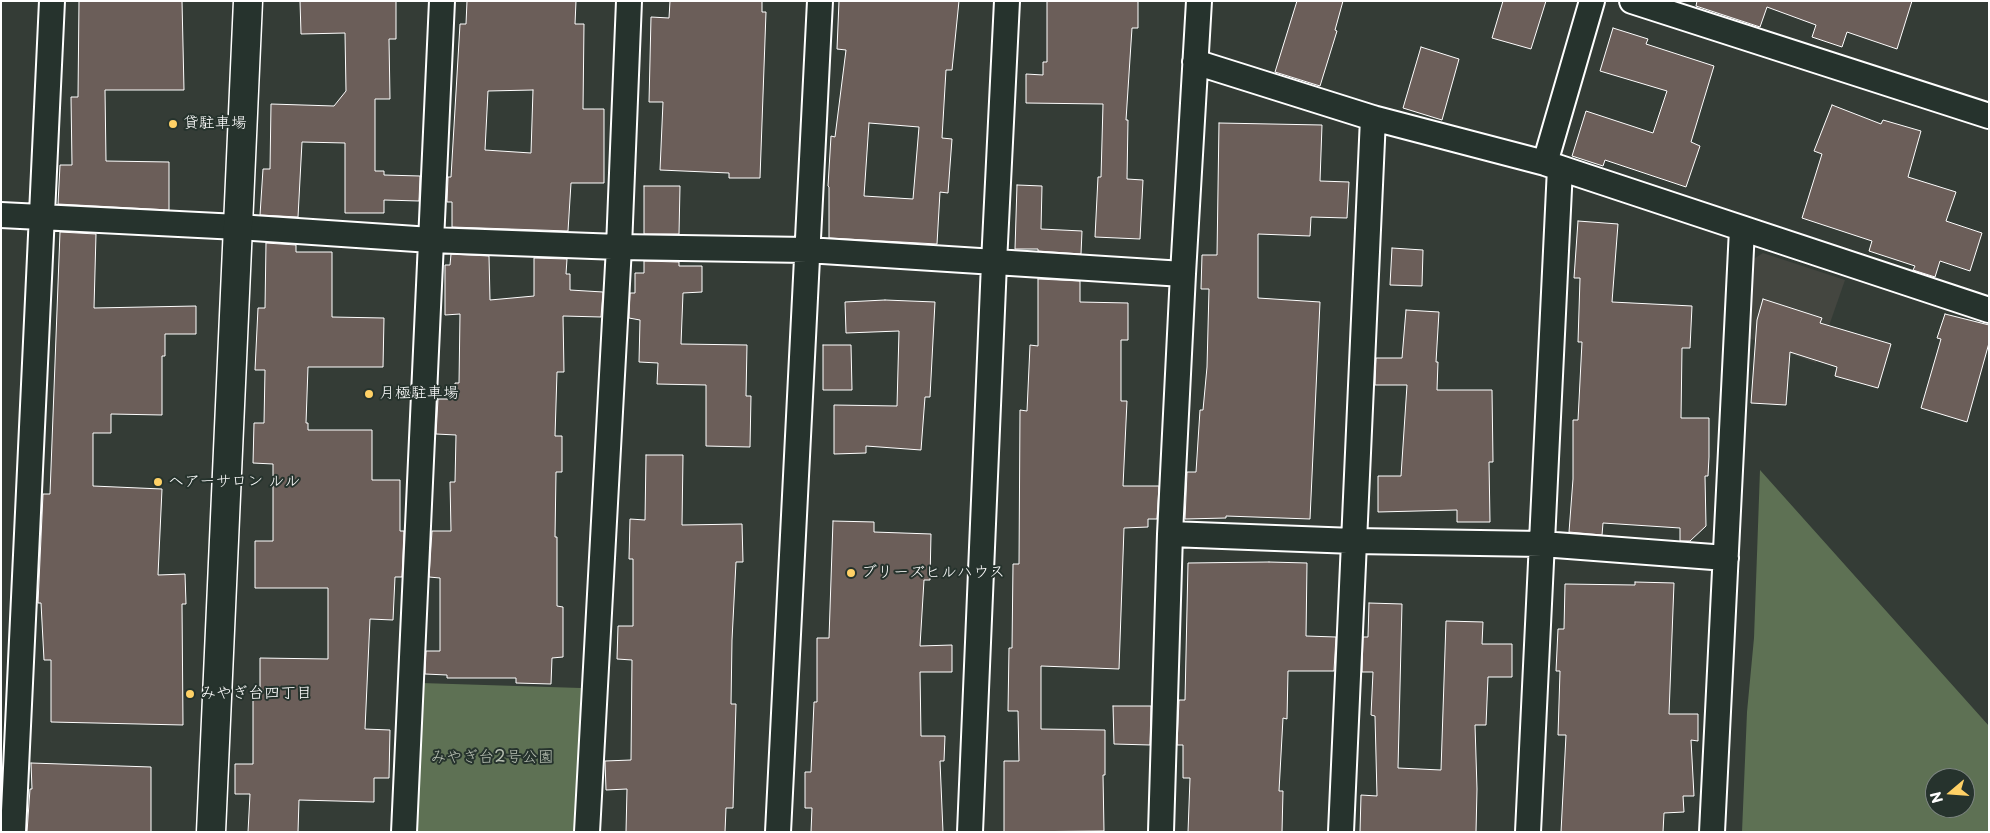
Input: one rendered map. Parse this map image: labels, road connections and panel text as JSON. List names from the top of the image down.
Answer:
{
  "parks": ["みやぎ台2号公園"],
  "places": [
    "貸駐車場",
    "月極駐車場",
    "ヘアーサロン ルル",
    "ブリーズヒルハウス",
    "みやぎ台四丁目"
  ],
  "north": "left"
}
